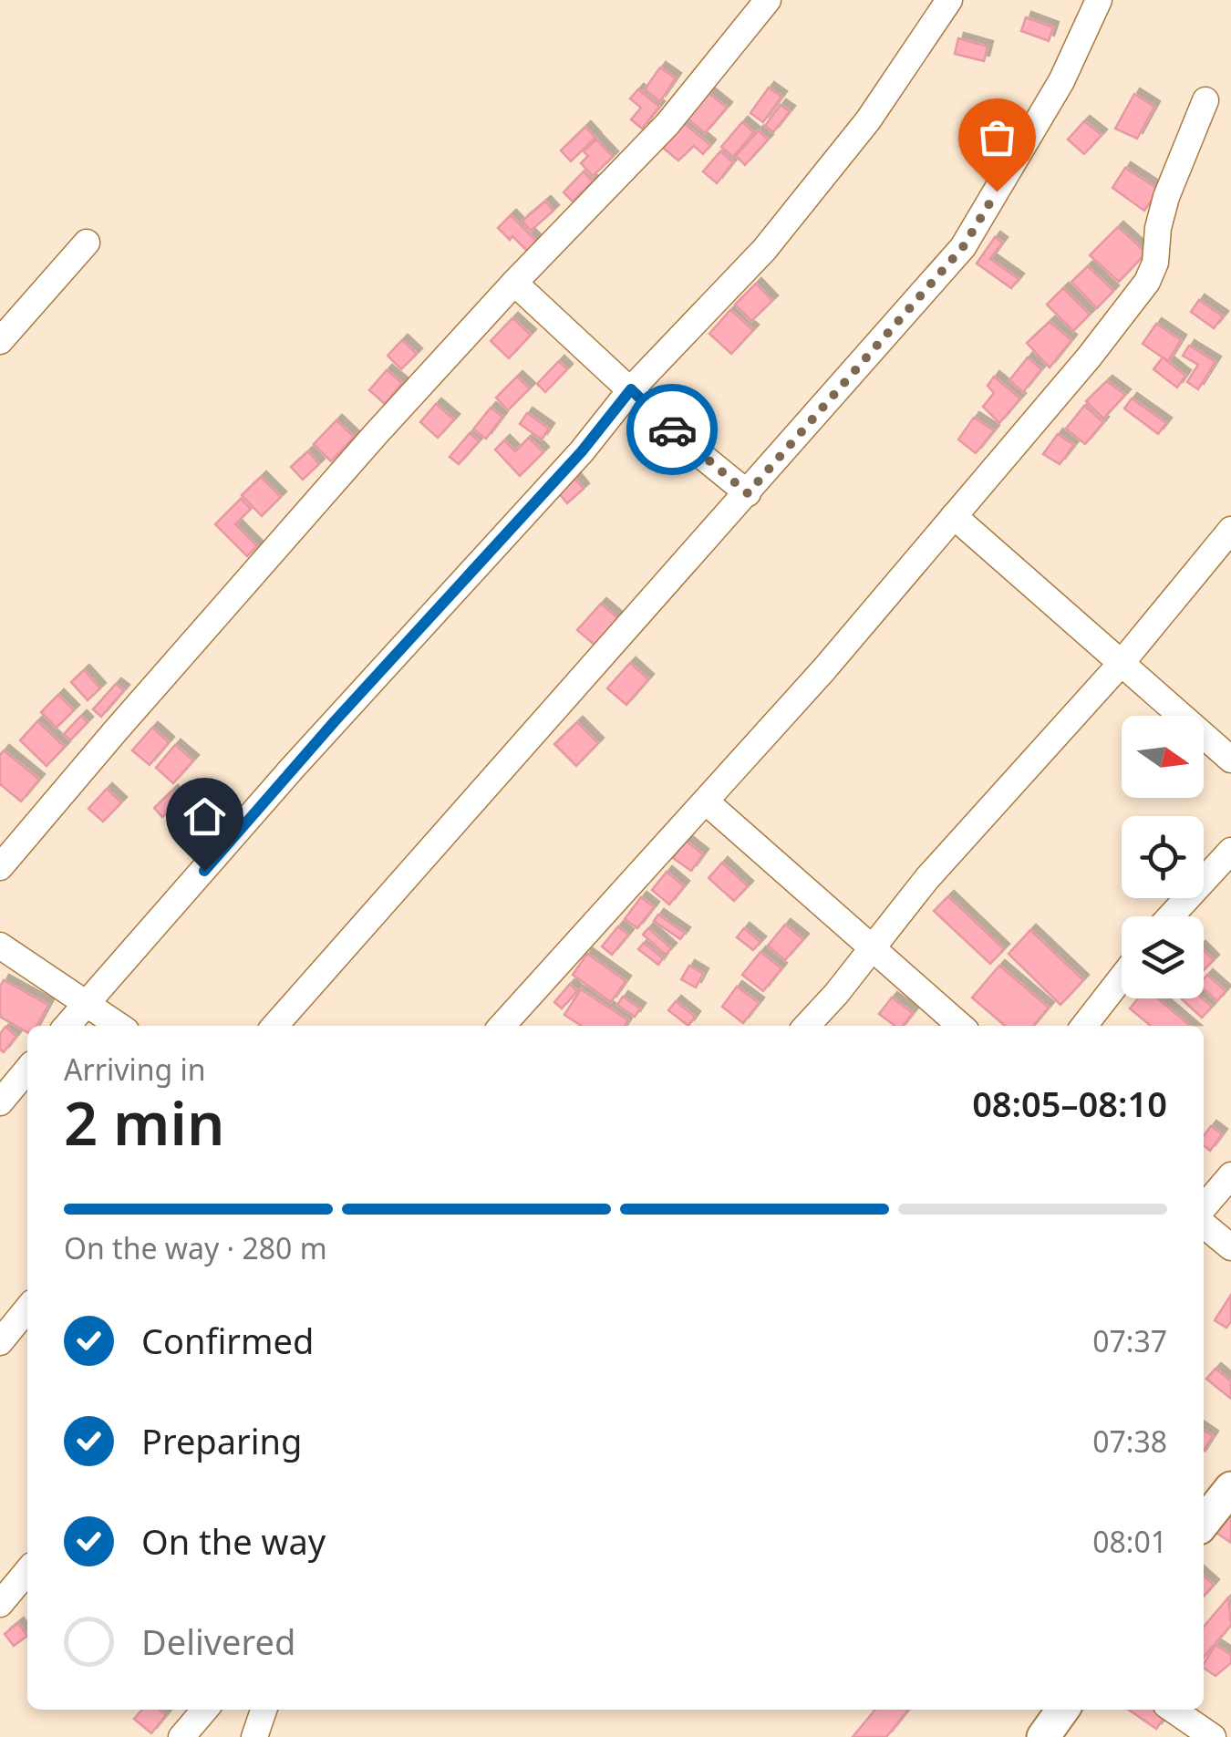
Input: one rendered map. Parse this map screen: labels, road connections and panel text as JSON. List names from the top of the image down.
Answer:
{
  "north": "right",
  "page": {
    "heading": ["2 min", "Arriving in", "08:05–08:10"],
    "bar": "On the way · 280 m",
    "list": [
      ["Confirmed", "07:37"],
      ["Preparing", "07:38"],
      ["On the way", "08:01"],
      "Delivered"
    ]
  }
}
